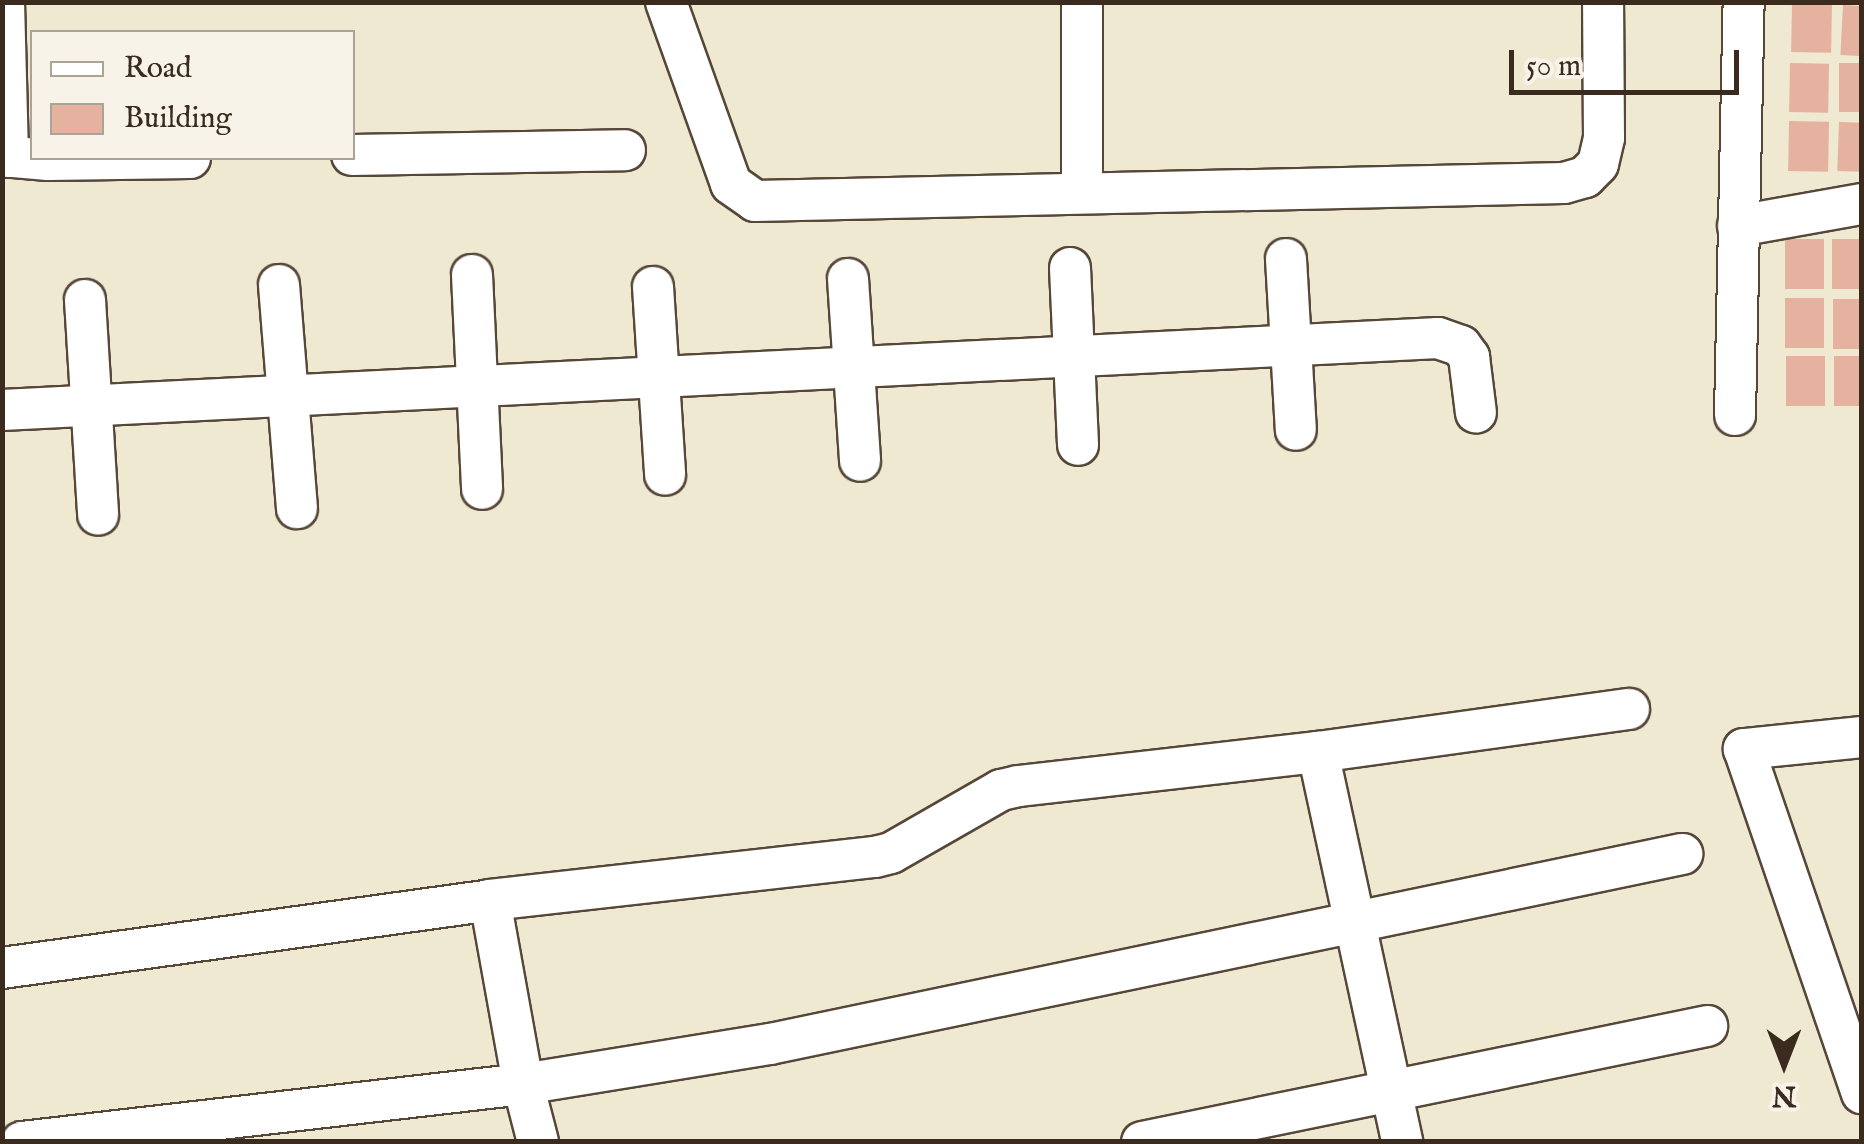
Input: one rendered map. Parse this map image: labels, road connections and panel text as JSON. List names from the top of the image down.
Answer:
{
  "legend": ["Road", "Building"],
  "scale_bar": "50 m",
  "north": "bottom"
}
